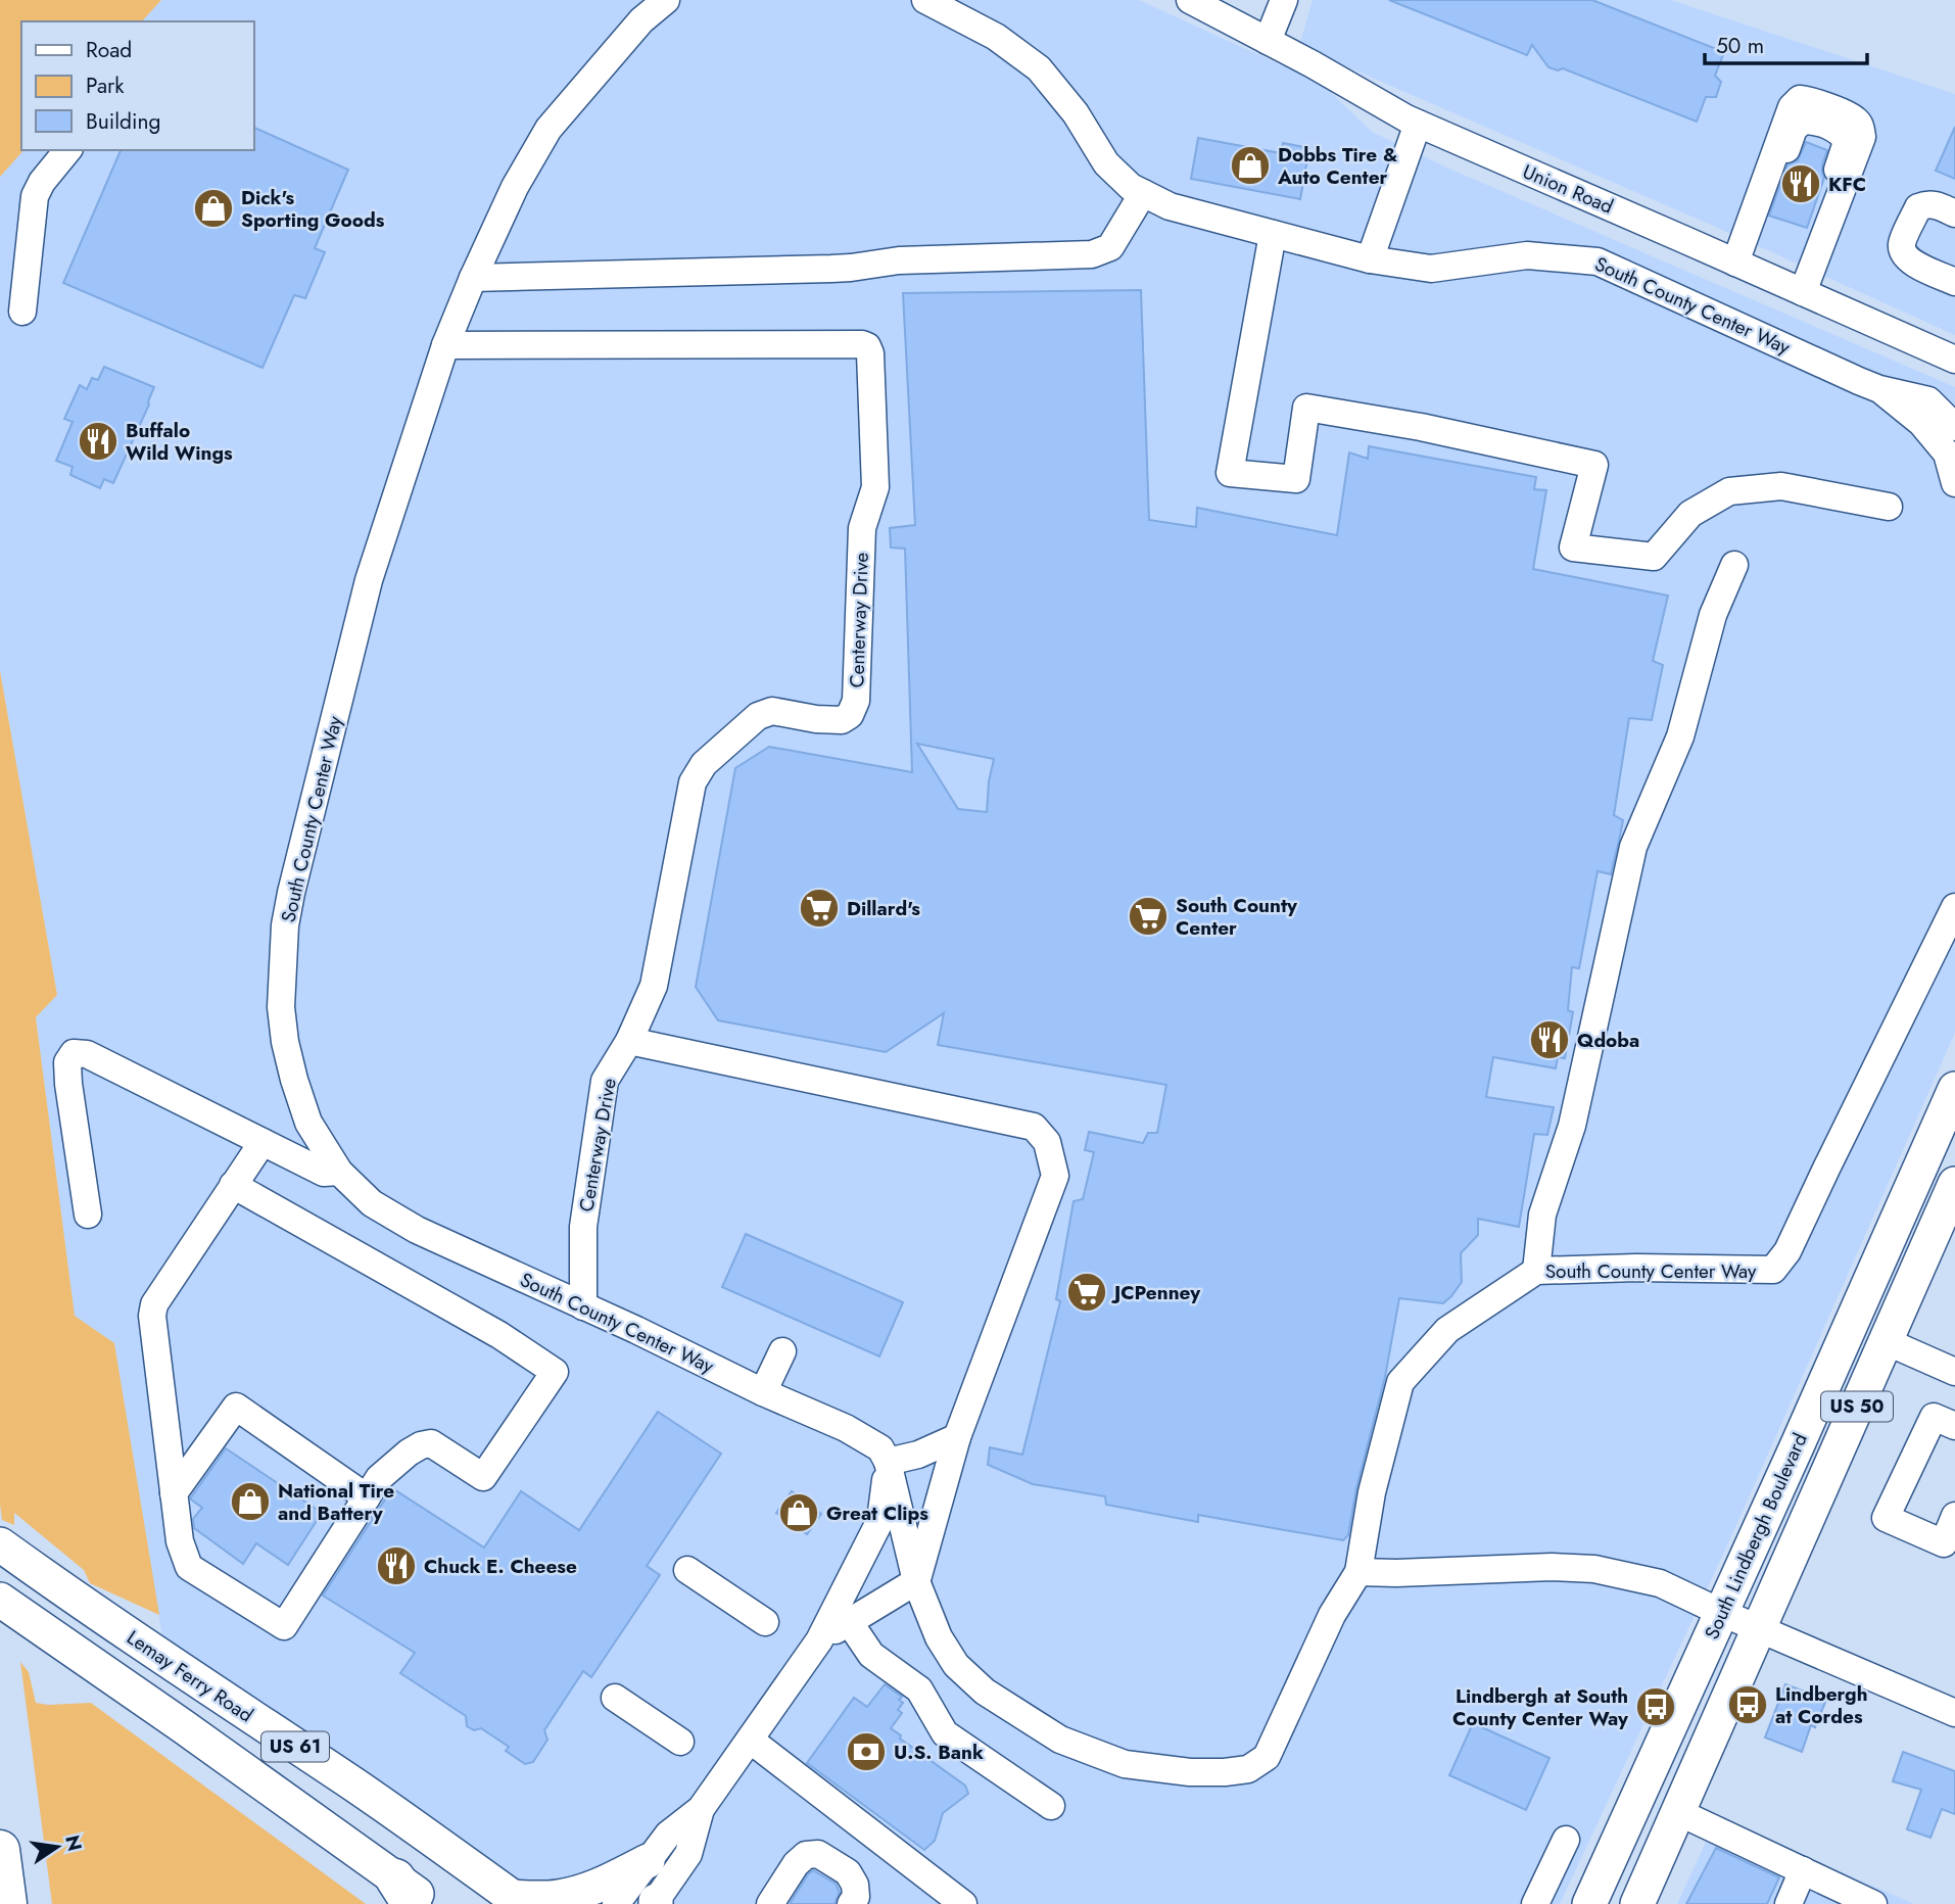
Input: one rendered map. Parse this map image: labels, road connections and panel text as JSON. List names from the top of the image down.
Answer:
{
  "streets": {
    "main road": [
      "US 50",
      "South Lindbergh Boulevard",
      "Lemay Ferry Road",
      "US 61"
    ],
    "street": ["Union Road", "South County Center Way", "Centerway Drive"]
  },
  "crossings": [
    ["South County Center Way", "Centerway Drive"]
  ],
  "places": {
    "shop": [
      "Dobbs Tire & Auto Center",
      "Dick's Sporting Goods",
      "National Tire and Battery",
      "Great Clips"
    ],
    "restaurant": [
      "KFC",
      "Buffalo Wild Wings",
      "Qdoba",
      "Chuck E. Cheese"
    ],
    "supermarket": ["Dillard's", "South County Center", "JCPenney"],
    "bus stop": ["Lindbergh at Cordes", "Lindbergh at South County Center Way"],
    "bank": ["U.S. Bank"]
  },
  "legend": ["Road", "Park", "Building"],
  "scale_bar": "50 m",
  "north": "right"
}
